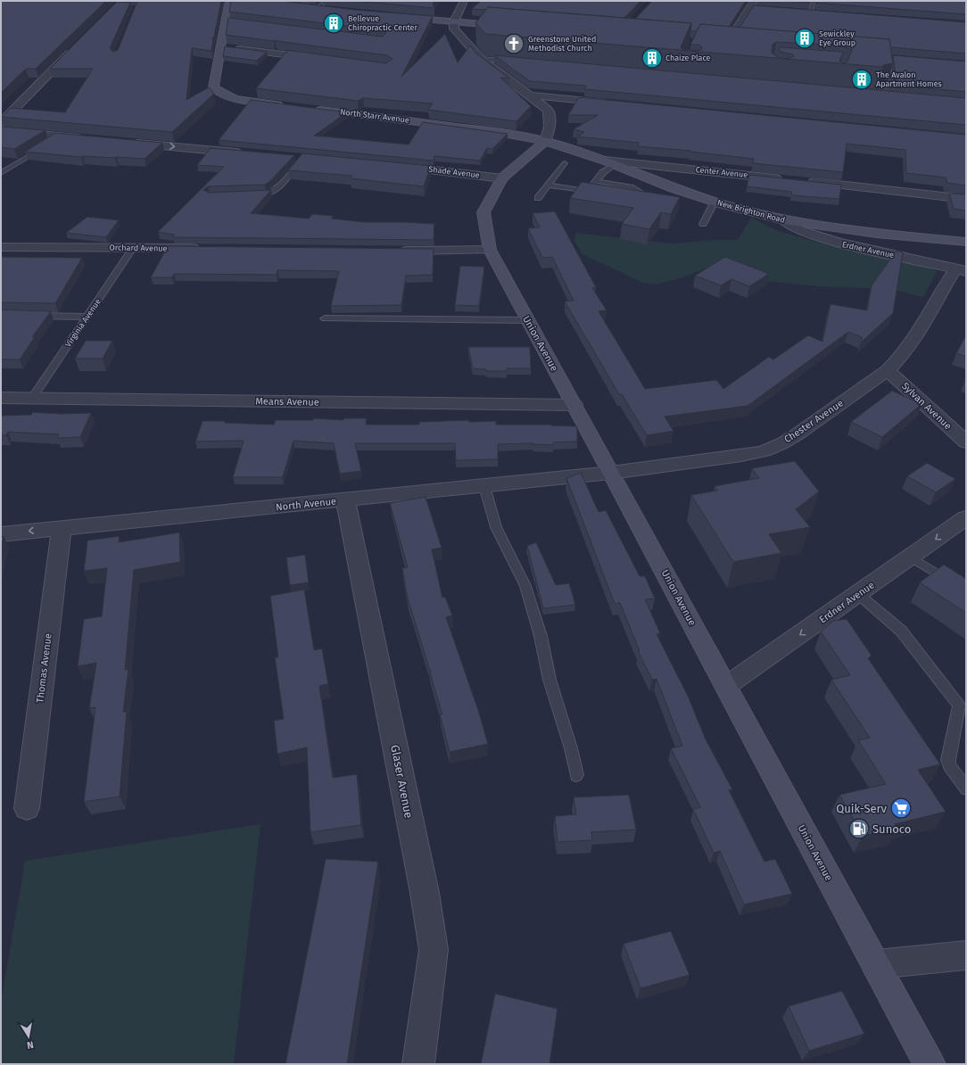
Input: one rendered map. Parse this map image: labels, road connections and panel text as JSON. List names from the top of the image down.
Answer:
{
  "streets": {
    "street": [
      "North Starr Avenue",
      "Shade Avenue",
      "Center Avenue",
      "New Brighton Road",
      "Orchard Avenue",
      "Erdner Avenue",
      "Union Avenue",
      "Means Avenue",
      "Sylvan Avenue",
      "Chester Avenue",
      "North Avenue",
      "Thomas Avenue",
      "Glaser Avenue"
    ],
    "lane": ["Virginia Avenue"]
  },
  "crossings": [
    ["North Starr Avenue", "New Brighton Road"],
    ["North Starr Avenue", "Union Avenue"],
    ["Shade Avenue", "Union Avenue"],
    ["Center Avenue", "New Brighton Road"],
    ["New Brighton Road", "Erdner Avenue"],
    ["New Brighton Road", "Union Avenue"],
    ["Orchard Avenue", "Virginia Avenue"],
    ["Erdner Avenue", "Union Avenue"],
    ["Erdner Avenue", "Chester Avenue"],
    ["Virginia Avenue", "Means Avenue"],
    ["Union Avenue", "Means Avenue"],
    ["Union Avenue", "Chester Avenue"],
    ["Union Avenue", "North Avenue"],
    ["Sylvan Avenue", "Chester Avenue"],
    ["Chester Avenue", "North Avenue"],
    ["North Avenue", "Thomas Avenue"],
    ["North Avenue", "Glaser Avenue"]
  ],
  "one_way": ["Erdner Avenue"],
  "places": {
    "building": [
      "Bellevue Chiropractic Center",
      "Sewickley Eye Group",
      "Chaize Place",
      "The Avalon Apartment Homes"
    ],
    "church": ["Greenstone United Methodist Church"],
    "supermarket": ["Quik-Serv"],
    "fuel station": ["Sunoco"]
  },
  "north": "bottom"
}
